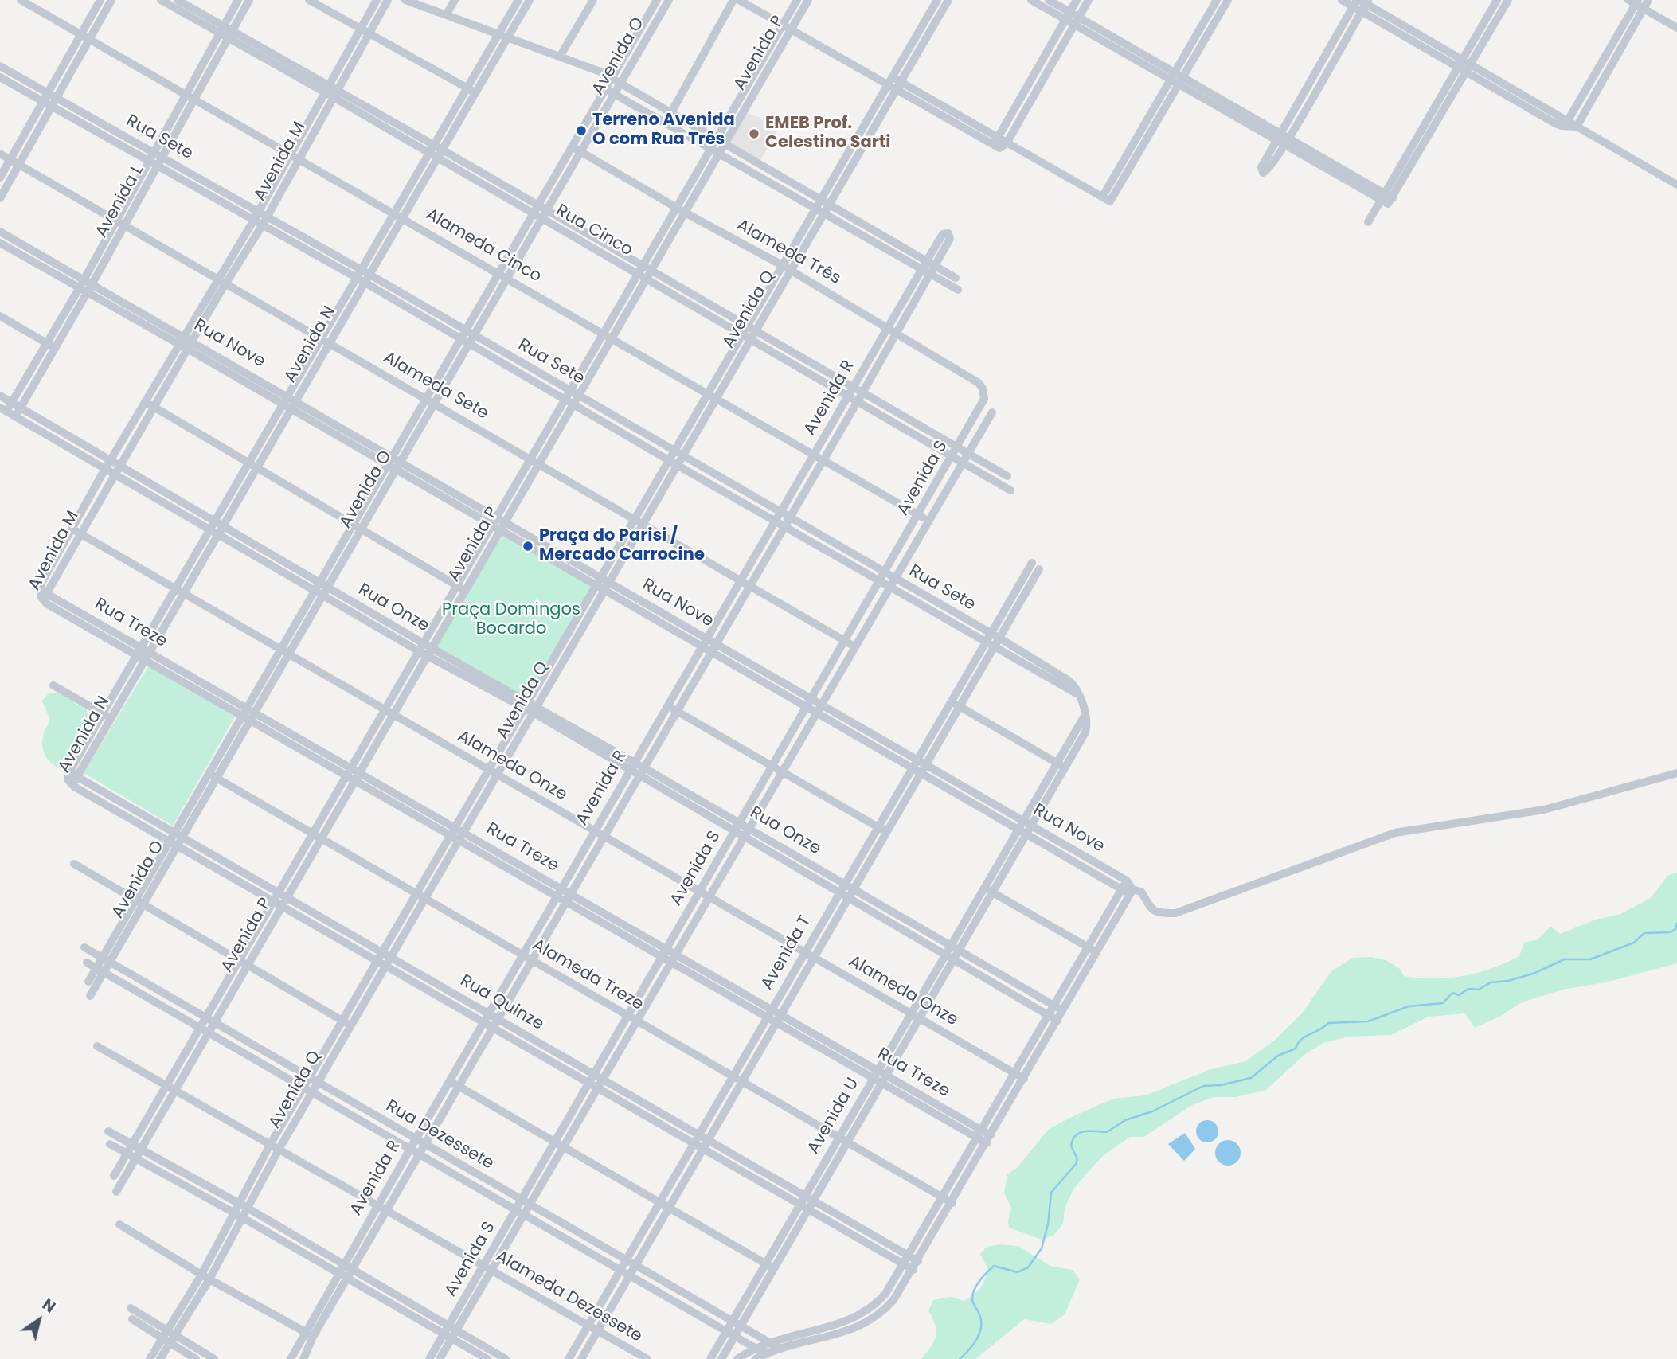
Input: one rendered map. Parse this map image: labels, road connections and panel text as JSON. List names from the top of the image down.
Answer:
{
  "streets": {
    "street": [
      "Avenida P",
      "Avenida O",
      "Rua Sete",
      "Avenida M",
      "Avenida L",
      "Rua Cinco",
      "Alameda Cinco",
      "Alameda Três",
      "Avenida Q",
      "Rua Nove",
      "Avenida N",
      "Alameda Sete",
      "Avenida R",
      "Avenida S",
      "Rua Onze",
      "Rua Treze",
      "Alameda Onze",
      "Avenida T",
      "Alameda Treze",
      "Rua Quinze",
      "Avenida U",
      "Rua Dezessete",
      "Alameda Dezessete"
    ]
  },
  "crossings": [
    ["Avenida P", "Rua Sete"],
    ["Avenida P", "Rua Cinco"],
    ["Avenida P", "Alameda Cinco"],
    ["Avenida P", "Alameda Três"],
    ["Avenida P", "Rua Nove"],
    ["Avenida P", "Alameda Sete"],
    ["Avenida P", "Rua Onze"],
    ["Avenida P", "Rua Treze"],
    ["Avenida P", "Alameda Onze"],
    ["Avenida P", "Alameda Treze"],
    ["Avenida P", "Rua Quinze"],
    ["Avenida P", "Rua Dezessete"],
    ["Avenida P", "Alameda Dezessete"],
    ["Avenida O", "Rua Sete"],
    ["Avenida O", "Rua Cinco"],
    ["Avenida O", "Alameda Cinco"],
    ["Avenida O", "Alameda Três"],
    ["Avenida O", "Rua Nove"],
    ["Avenida O", "Alameda Sete"],
    ["Avenida O", "Rua Onze"],
    ["Avenida O", "Rua Treze"],
    ["Avenida O", "Alameda Onze"],
    ["Avenida O", "Alameda Treze"],
    ["Avenida O", "Rua Quinze"],
    ["Avenida O", "Rua Dezessete"],
    ["Rua Sete", "Avenida M"],
    ["Rua Sete", "Avenida L"],
    ["Rua Sete", "Avenida Q"],
    ["Rua Sete", "Avenida N"],
    ["Rua Sete", "Avenida R"],
    ["Rua Sete", "Avenida S"],
    ["Rua Sete", "Avenida T"],
    ["Rua Sete", "Avenida U"],
    ["Avenida M", "Rua Cinco"],
    ["Avenida M", "Alameda Cinco"],
    ["Avenida M", "Rua Nove"],
    ["Avenida M", "Alameda Sete"],
    ["Avenida M", "Rua Onze"],
    ["Avenida M", "Rua Treze"],
    ["Avenida M", "Alameda Onze"],
    ["Avenida L", "Rua Cinco"],
    ["Avenida L", "Alameda Cinco"],
    ["Avenida L", "Rua Nove"],
    ["Avenida L", "Alameda Sete"],
    ["Avenida L", "Rua Onze"],
    ["Rua Cinco", "Avenida Q"],
    ["Rua Cinco", "Avenida N"],
    ["Rua Cinco", "Avenida R"],
    ["Rua Cinco", "Avenida S"],
    ["Alameda Cinco", "Avenida Q"],
    ["Alameda Cinco", "Avenida N"],
    ["Alameda Cinco", "Avenida R"],
    ["Alameda Cinco", "Avenida S"],
    ["Alameda Três", "Avenida Q"],
    ["Alameda Três", "Avenida R"],
    ["Alameda Três", "Avenida S"],
    ["Avenida Q", "Rua Nove"],
    ["Avenida Q", "Alameda Sete"],
    ["Avenida Q", "Rua Onze"],
    ["Avenida Q", "Rua Treze"],
    ["Avenida Q", "Alameda Onze"],
    ["Avenida Q", "Alameda Treze"],
    ["Avenida Q", "Rua Quinze"],
    ["Avenida Q", "Rua Dezessete"],
    ["Avenida Q", "Alameda Dezessete"],
    ["Rua Nove", "Avenida N"],
    ["Rua Nove", "Avenida R"],
    ["Rua Nove", "Avenida S"],
    ["Rua Nove", "Avenida T"],
    ["Rua Nove", "Avenida U"],
    ["Avenida N", "Alameda Sete"],
    ["Avenida N", "Rua Onze"],
    ["Avenida N", "Rua Treze"],
    ["Avenida N", "Alameda Onze"],
    ["Avenida N", "Rua Quinze"],
    ["Alameda Sete", "Avenida R"],
    ["Alameda Sete", "Avenida S"],
    ["Avenida R", "Rua Onze"],
    ["Avenida R", "Rua Treze"],
    ["Avenida R", "Alameda Onze"],
    ["Avenida R", "Alameda Treze"],
    ["Avenida R", "Rua Quinze"],
    ["Avenida R", "Rua Dezessete"],
    ["Avenida R", "Alameda Dezessete"],
    ["Avenida S", "Rua Onze"],
    ["Avenida S", "Rua Treze"],
    ["Avenida S", "Alameda Onze"],
    ["Avenida S", "Alameda Treze"],
    ["Avenida S", "Rua Quinze"],
    ["Avenida S", "Rua Dezessete"],
    ["Avenida S", "Alameda Dezessete"],
    ["Rua Onze", "Avenida T"],
    ["Rua Onze", "Avenida U"],
    ["Rua Treze", "Avenida T"],
    ["Rua Treze", "Avenida U"],
    ["Alameda Onze", "Avenida T"],
    ["Alameda Onze", "Avenida U"],
    ["Avenida T", "Alameda Treze"],
    ["Avenida T", "Rua Quinze"],
    ["Avenida T", "Rua Dezessete"],
    ["Avenida T", "Alameda Dezessete"],
    ["Alameda Treze", "Avenida U"],
    ["Rua Quinze", "Avenida U"],
    ["Avenida U", "Rua Dezessete"]
  ],
  "parks": ["Praça Domingos Bocardo"],
  "places": ["Terreno Avenida O com Rua Três", "EMEB Prof. Celestino Sarti", "Praça do Parisi / Mercado Carrocine"],
  "north": "top right"
}
